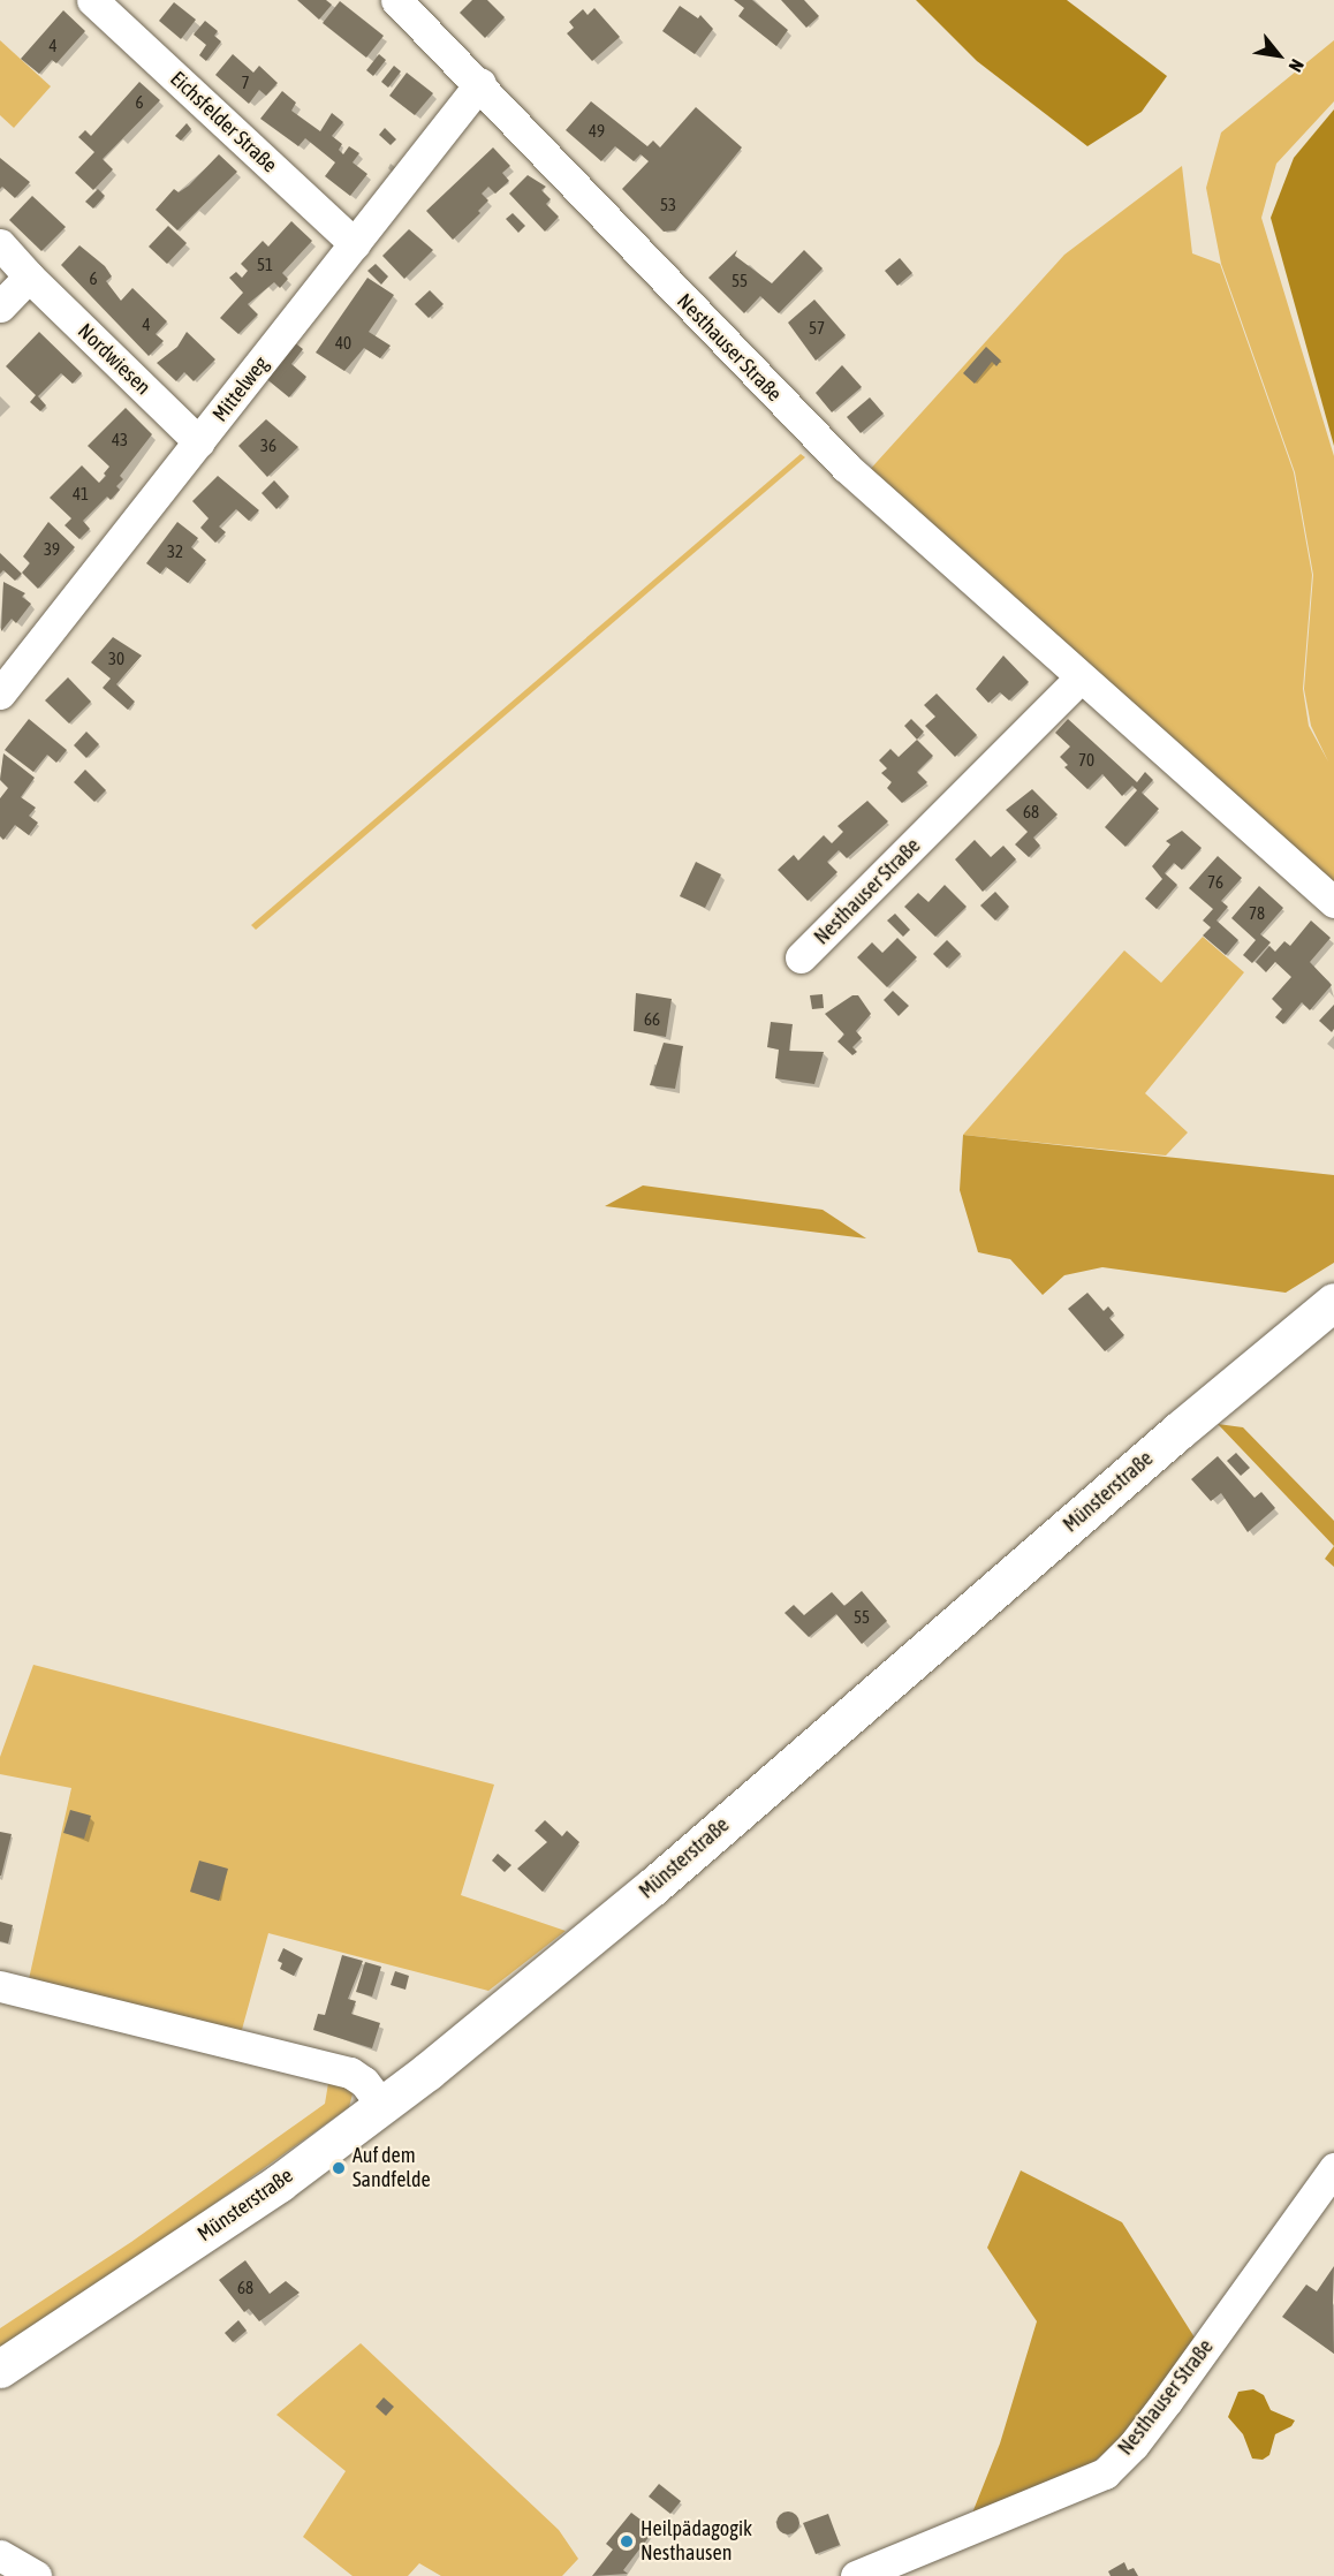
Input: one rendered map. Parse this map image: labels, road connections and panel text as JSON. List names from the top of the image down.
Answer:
{
  "streets": {
    "main road": ["Münsterstraße"],
    "street": [
      "Eichsfelder Straße",
      "Nesthauser Straße",
      "Nordwiesen",
      "Mittelweg"
    ]
  },
  "crossings": [
    ["Eichsfelder Straße", "Mittelweg"],
    ["Nesthauser Straße", "Mittelweg"],
    ["Nordwiesen", "Mittelweg"]
  ],
  "places": ["Auf dem Sandfelde", "Heilpädagogik Nesthausen"],
  "house_numbers": [
    "4",
    "7",
    "6",
    "49",
    "53",
    "51",
    "6",
    "55",
    "4",
    "57",
    "40",
    "43",
    "36",
    "41",
    "39",
    "32",
    "30",
    "70",
    "68",
    "76",
    "78",
    "66",
    "55",
    "68"
  ],
  "north": "bottom right"
}
